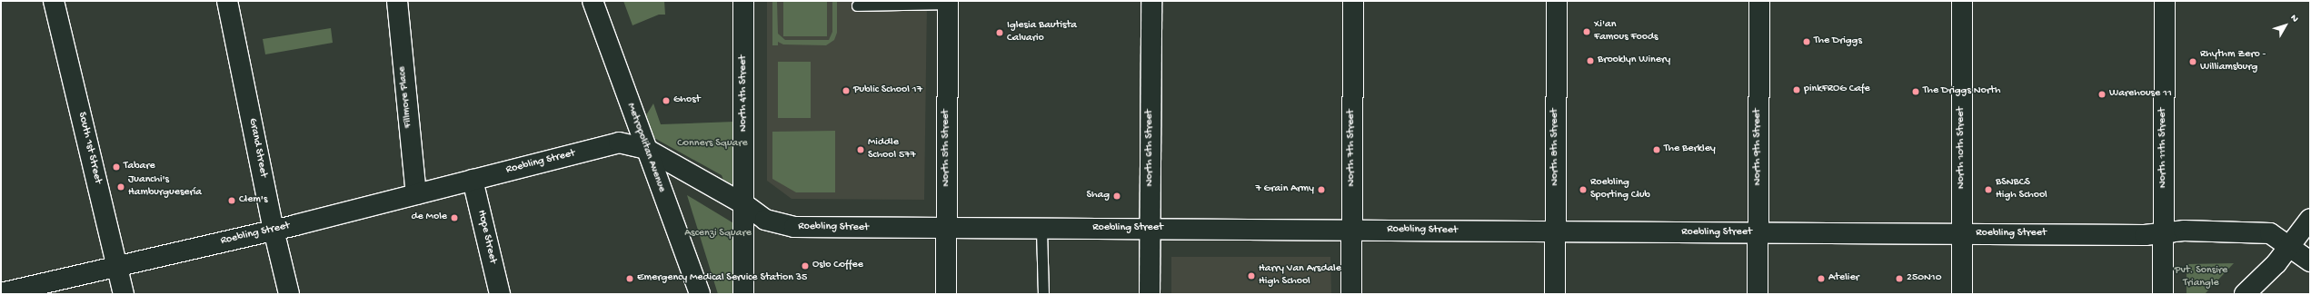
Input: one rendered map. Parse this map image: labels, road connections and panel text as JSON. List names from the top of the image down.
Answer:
{
  "streets": {
    "street": [
      "North 4th Street",
      "Fillmore Place",
      "North 8th Street",
      "North 9th Street",
      "South 1st Street",
      "Grand Street",
      "Metropolitan Avenue",
      "North 5th Street",
      "North 6th Street",
      "North 7th Street",
      "North 10th Street",
      "North 11th Street",
      "Roebling Street",
      "Hope Street"
    ]
  },
  "crossings": [
    ["North 4th Street", "Roebling Street"],
    ["Fillmore Place", "Roebling Street"],
    ["North 8th Street", "Roebling Street"],
    ["North 9th Street", "Roebling Street"],
    ["South 1st Street", "Roebling Street"],
    ["Grand Street", "Roebling Street"],
    ["Metropolitan Avenue", "Roebling Street"],
    ["North 5th Street", "Roebling Street"],
    ["North 6th Street", "Roebling Street"],
    ["North 7th Street", "Roebling Street"],
    ["North 10th Street", "Roebling Street"],
    ["North 11th Street", "Roebling Street"],
    ["Roebling Street", "Hope Street"]
  ],
  "parks": ["Conners Square", "Ascenzi Square", "Pvt. Sonsire Triangle"],
  "places": [
    "Xi'an Famous Foods",
    "Iglesia Bautista Calvario",
    "The Driggs",
    "Brooklyn Winery",
    "Rhythm Zero - Williamsburg",
    "pinkFROG Cafe",
    "Public School 17",
    "The Driggs North",
    "Warehouse 11",
    "Ghost",
    "Middle School 577",
    "The Berkley",
    "Tabare",
    "Juanchi's Hamburguesería",
    "7 Grain Army",
    "Roebling Sporting Club",
    "BSNBCS High School",
    "Shag",
    "Clem's",
    "de Mole",
    "Oslo Coffee",
    "Harry Van Arsdale High School",
    "Emergency Medical Service Station 35",
    "Atelier",
    "250N10"
  ],
  "north": "top right"
}
